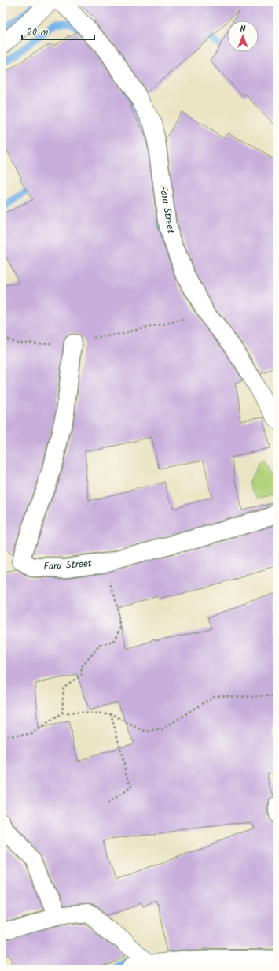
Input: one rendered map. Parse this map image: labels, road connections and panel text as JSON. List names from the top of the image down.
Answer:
{
  "streets": {
    "street": ["Faru Street"]
  },
  "scale_bar": "20 m",
  "north": "top"
}
